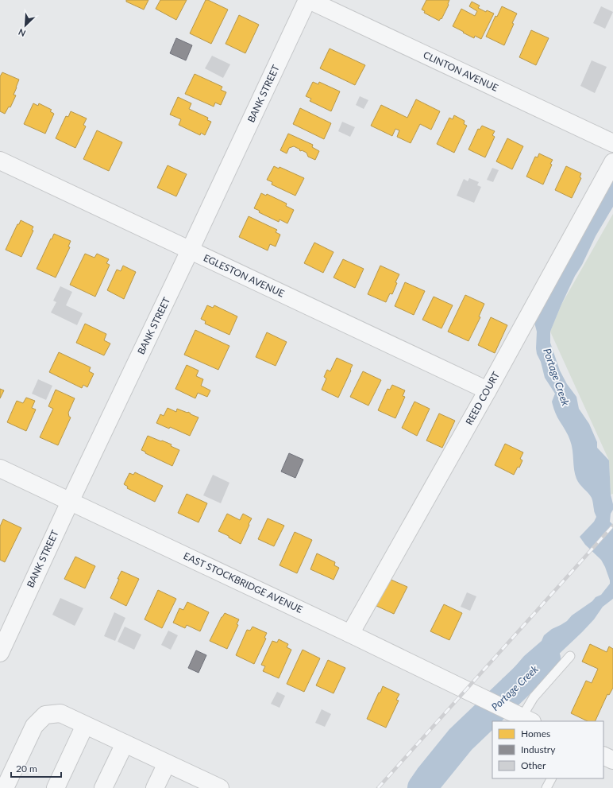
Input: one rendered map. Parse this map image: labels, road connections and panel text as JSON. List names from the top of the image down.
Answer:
{
  "streets": {
    "street": [
      "CLINTON AVENUE",
      "BANK STREET",
      "EGLESTON AVENUE",
      "REED COURT",
      "EAST STOCKBRIDGE AVENUE"
    ]
  },
  "crossings": [
    ["CLINTON AVENUE", "BANK STREET"],
    ["BANK STREET", "EGLESTON AVENUE"],
    ["BANK STREET", "EAST STOCKBRIDGE AVENUE"],
    ["EGLESTON AVENUE", "REED COURT"],
    ["REED COURT", "EAST STOCKBRIDGE AVENUE"]
  ],
  "water": ["Portage Creek"],
  "legend": ["Homes", "Industry", "Other"],
  "scale_bar": "20 m",
  "north": "bottom left"
}
